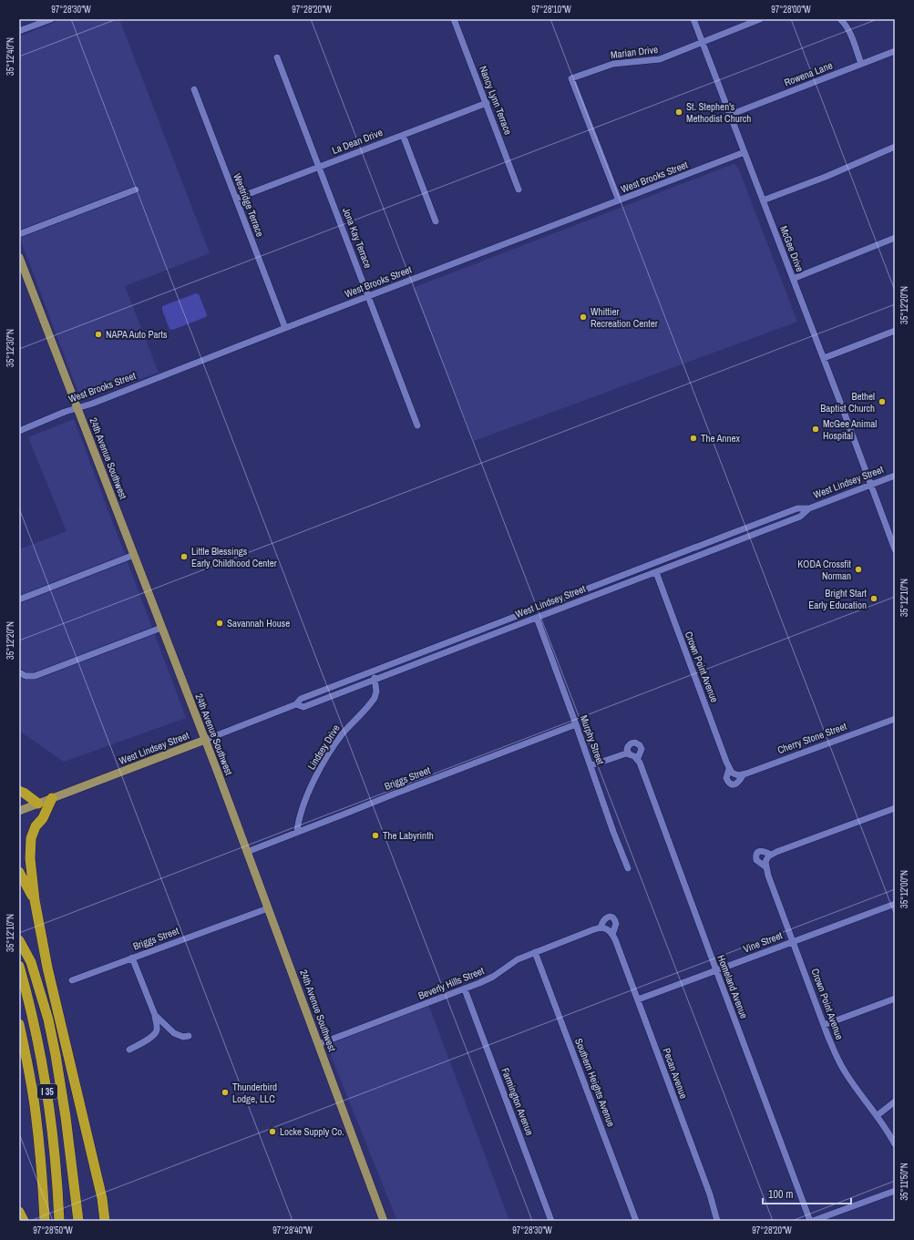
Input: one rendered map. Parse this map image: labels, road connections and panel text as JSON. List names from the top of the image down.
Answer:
{
  "streets": {
    "highway": ["I 35"],
    "main road": ["24th Avenue Southwest", "West Lindsey Street"],
    "street": [
      "Marian Drive",
      "Rowena Lane",
      "Nancy Lynn Terrace",
      "La Dean Drive",
      "West Brooks Street",
      "Westridge Terrace",
      "Jona Kay Terrace",
      "McGee Drive",
      "Crown Point Avenue",
      "Cherry Stone Street",
      "Murphy Street",
      "Lindsey Drive",
      "Briggs Street",
      "Vine Street",
      "Beverly Hills Street",
      "Homeland Avenue",
      "Pecan Avenue",
      "Southern Heights Avenue",
      "Farmington Avenue"
    ]
  },
  "crossings": [
    ["Marian Drive", "West Brooks Street"],
    ["Marian Drive", "McGee Drive"],
    ["Rowena Lane", "McGee Drive"],
    ["Nancy Lynn Terrace", "La Dean Drive"],
    ["La Dean Drive", "Westridge Terrace"],
    ["La Dean Drive", "Jona Kay Terrace"],
    ["West Brooks Street", "Westridge Terrace"],
    ["West Brooks Street", "Jona Kay Terrace"],
    ["West Brooks Street", "McGee Drive"],
    ["West Brooks Street", "24th Avenue Southwest"],
    ["McGee Drive", "West Lindsey Street"],
    ["24th Avenue Southwest", "West Lindsey Street"],
    ["24th Avenue Southwest", "Briggs Street"],
    ["24th Avenue Southwest", "Beverly Hills Street"],
    ["West Lindsey Street", "Crown Point Avenue"],
    ["West Lindsey Street", "Murphy Street"],
    ["West Lindsey Street", "Lindsey Drive"],
    ["Crown Point Avenue", "Cherry Stone Street"],
    ["Crown Point Avenue", "Vine Street"],
    ["Murphy Street", "Briggs Street"],
    ["Lindsey Drive", "Briggs Street"],
    ["Vine Street", "Homeland Avenue"],
    ["Vine Street", "Pecan Avenue"],
    ["Beverly Hills Street", "Pecan Avenue"],
    ["Beverly Hills Street", "Southern Heights Avenue"],
    ["Beverly Hills Street", "Farmington Avenue"]
  ],
  "places": [
    "St. Stephen's Methodist Church",
    "Whittier Recreation Center",
    "NAPA Auto Parts",
    "Bethel Baptist Church",
    "McGee Animal Hospital",
    "The Annex",
    "Little Blessings Early Childhood Center",
    "KODA Crossfit Norman",
    "Bright Start Early Education",
    "Savannah House",
    "The Labyrinth",
    "Thunderbird Lodge, LLC",
    "Locke Supply Co."
  ],
  "scale_bar": "100 m",
  "coordinates": [
    "97°28'30\"W",
    "97°28'20\"W",
    "97°28'10\"W",
    "97°28'00\"W",
    "35°12'40\"N",
    "35°12'20\"N",
    "35°12'30\"N",
    "35°12'10\"N",
    "35°12'00\"N",
    "35°11'50\"N",
    "97°28'50\"W",
    "97°28'40\"W"
  ]
}
